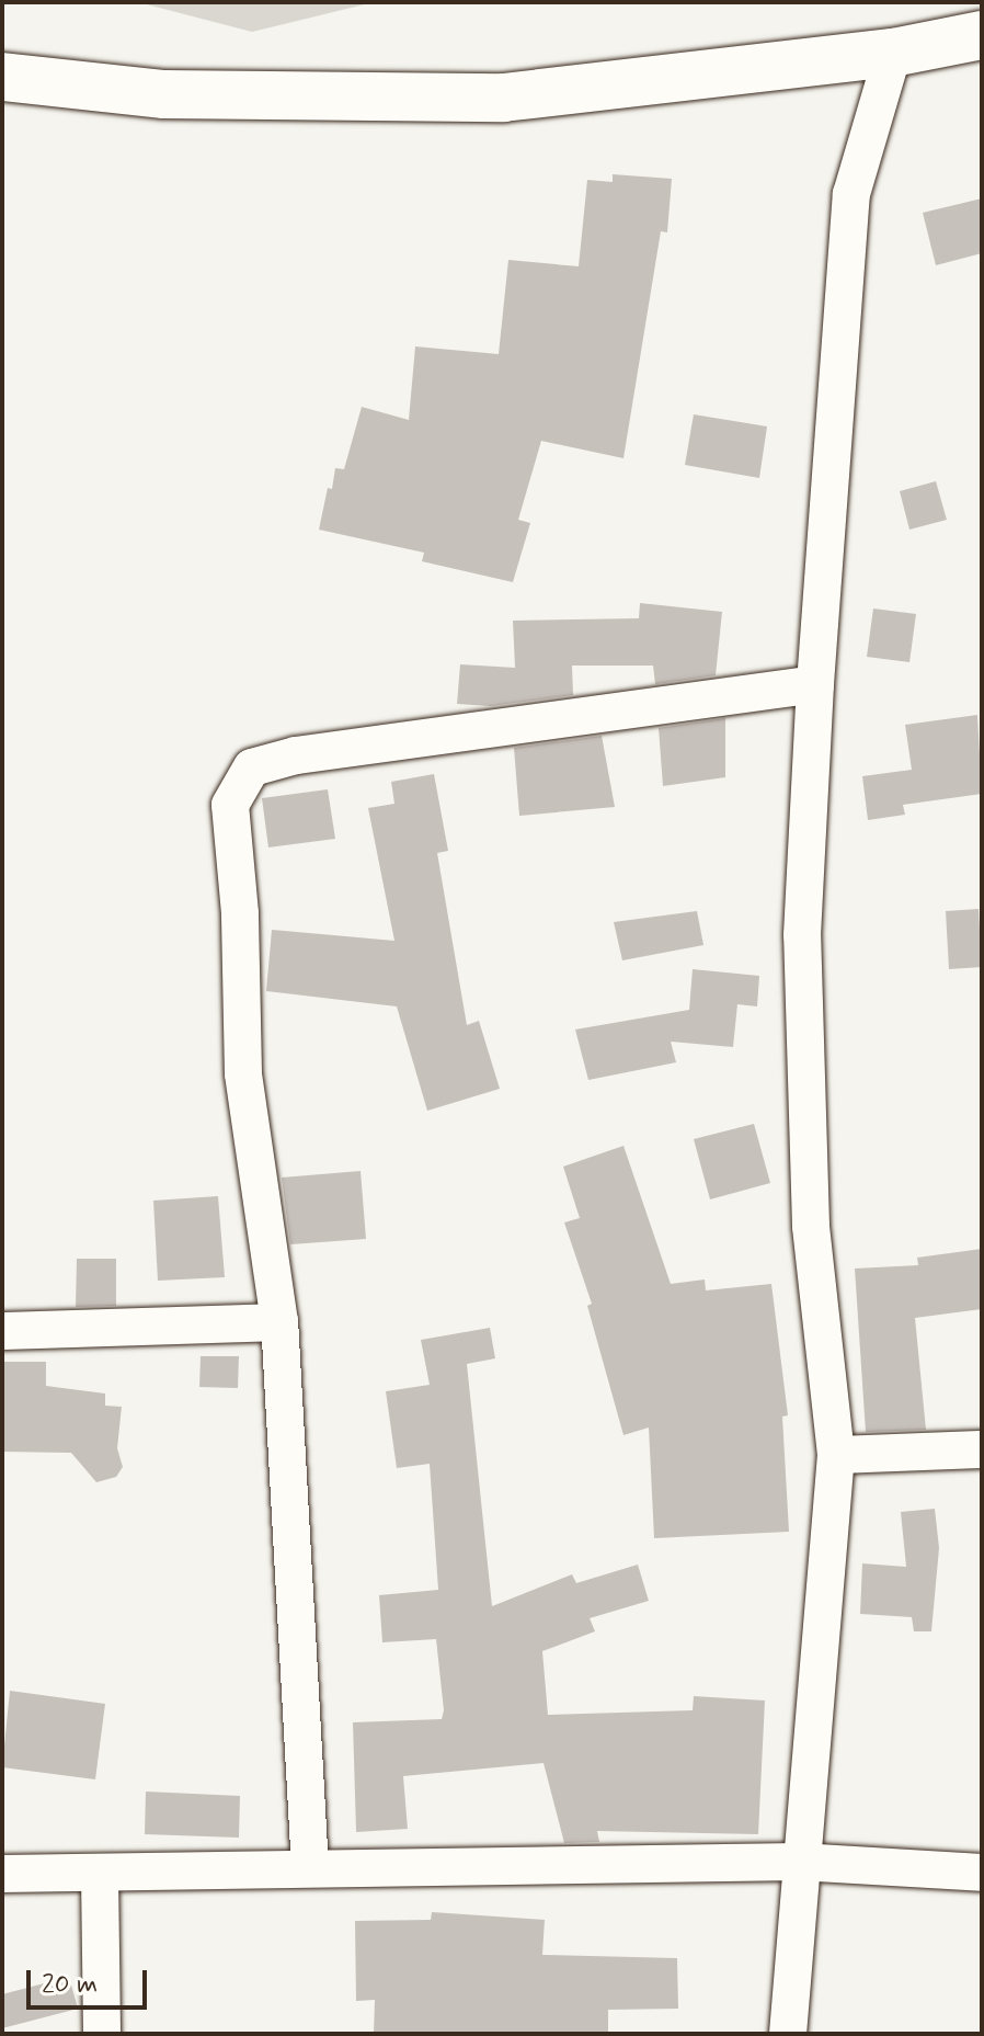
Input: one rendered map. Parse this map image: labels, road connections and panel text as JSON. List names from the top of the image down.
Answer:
{
  "scale_bar": "20 m"
}
